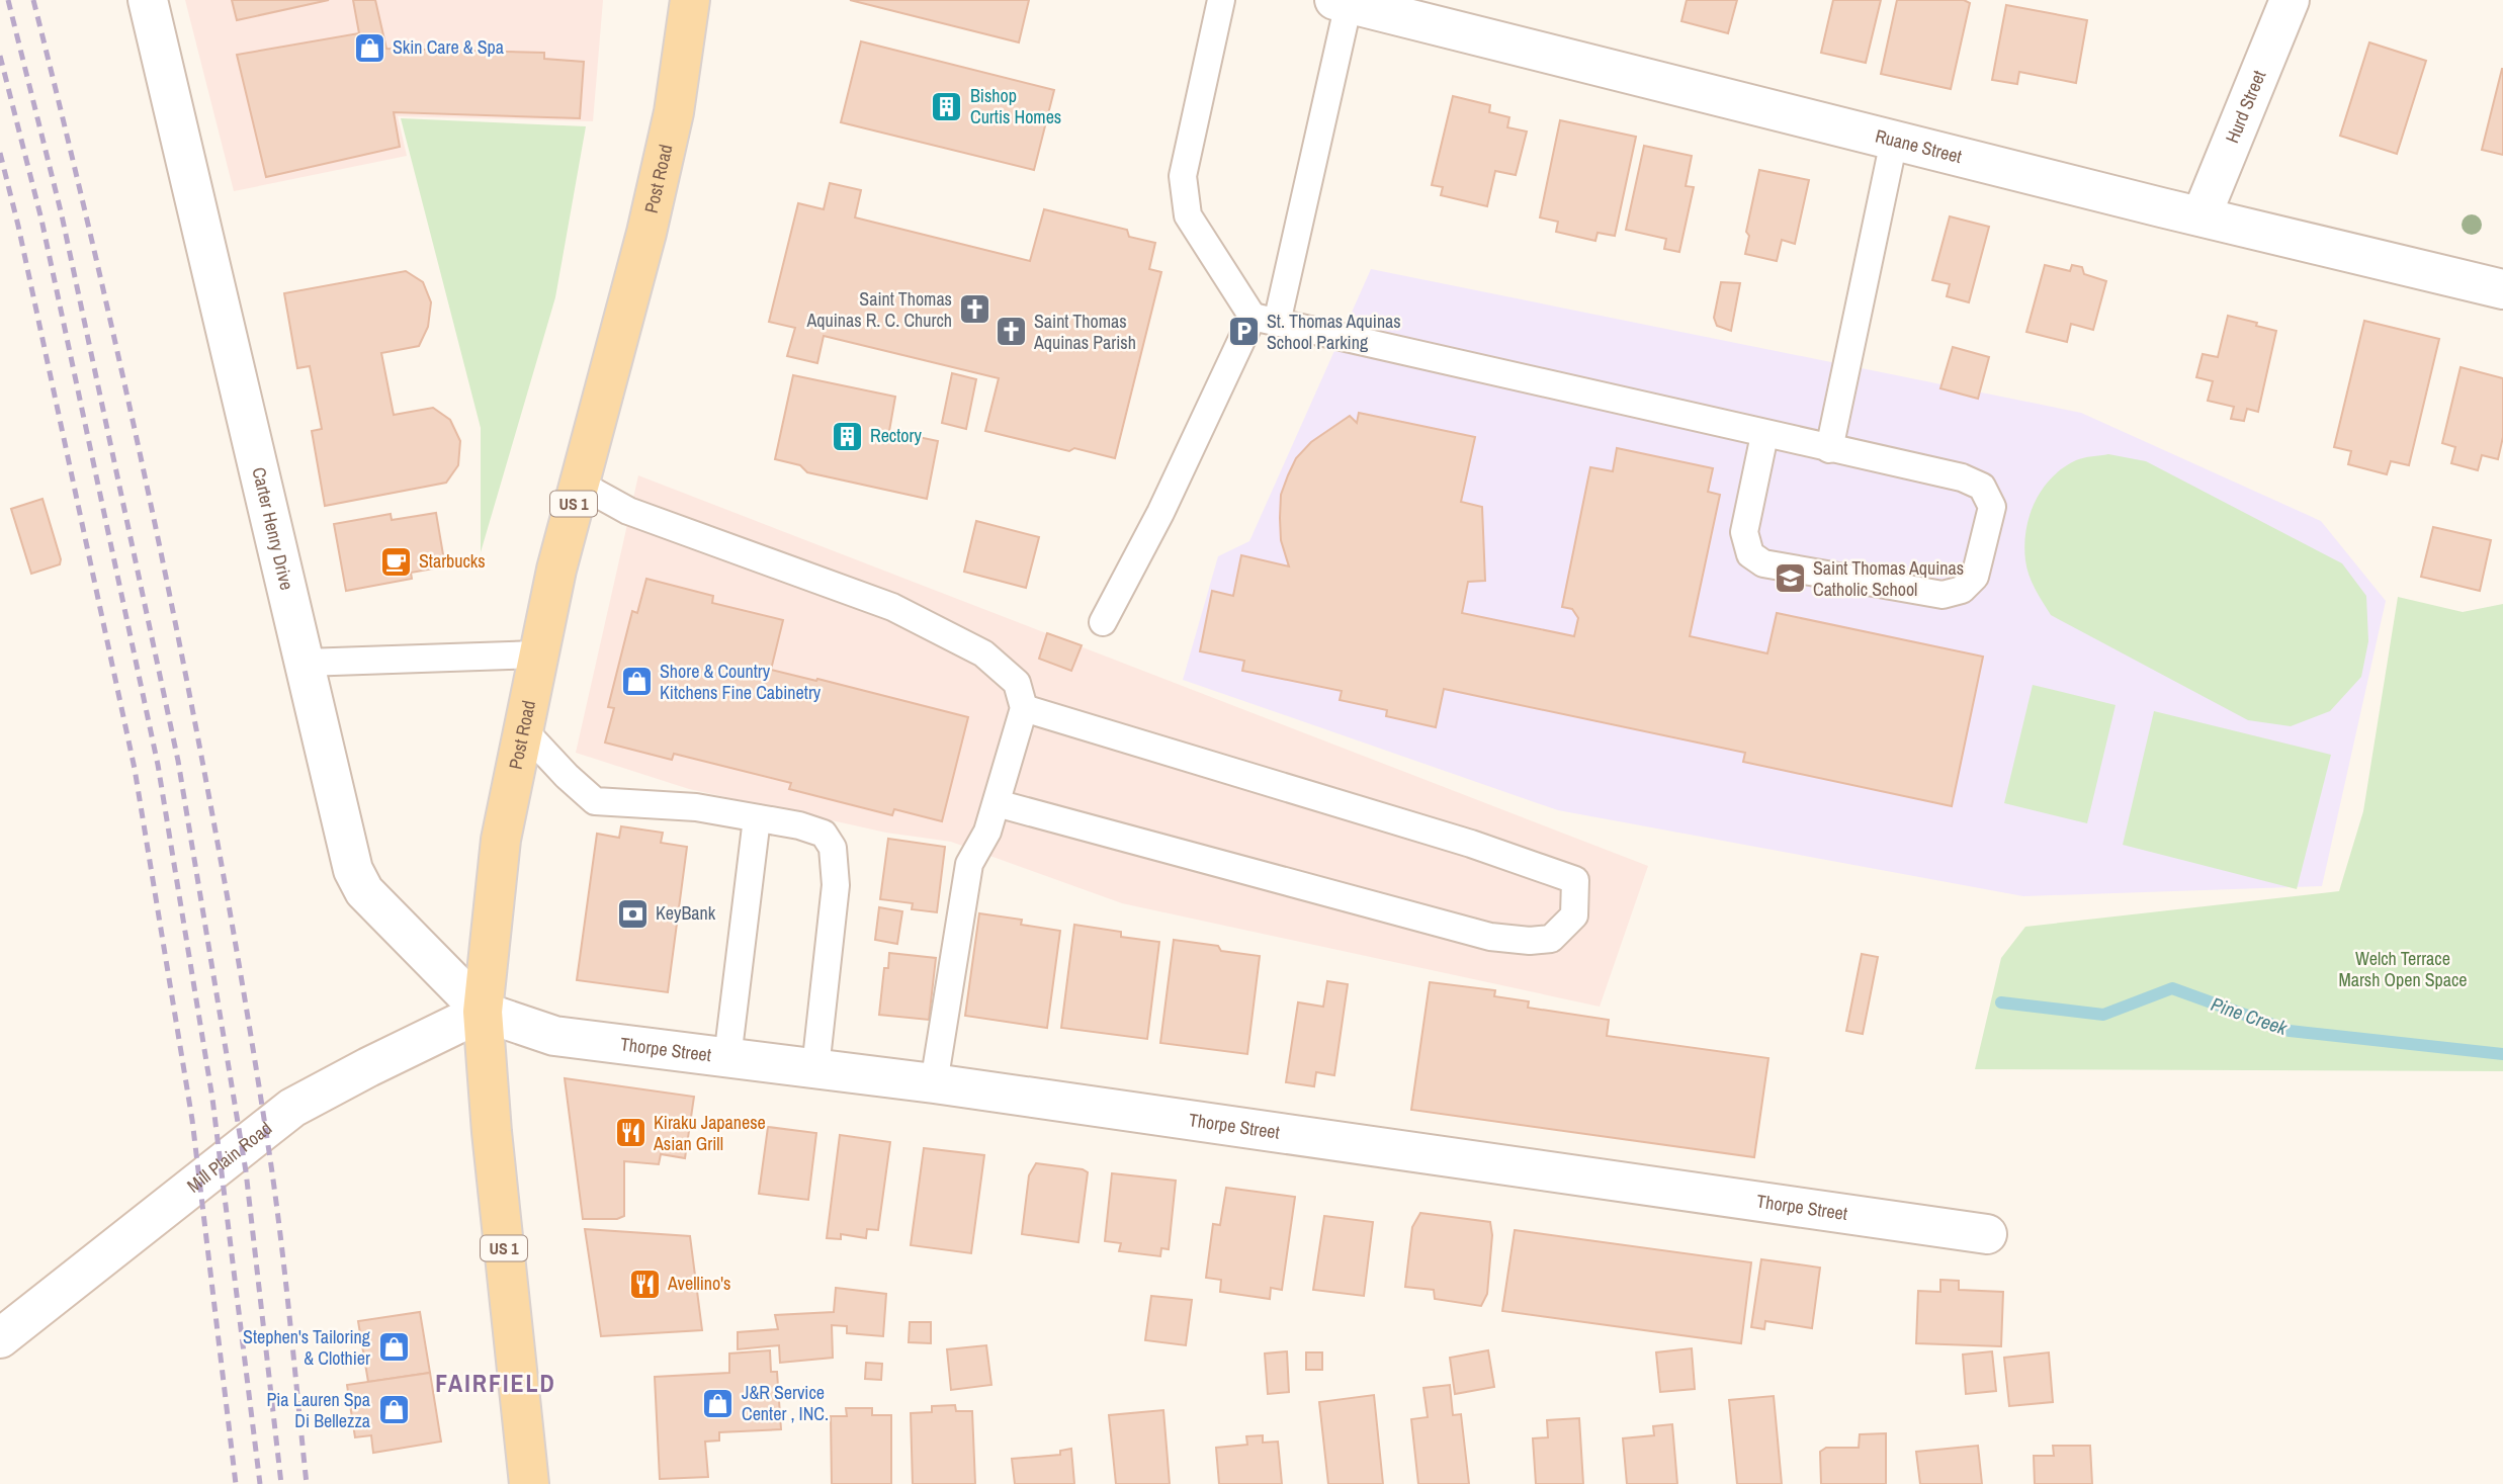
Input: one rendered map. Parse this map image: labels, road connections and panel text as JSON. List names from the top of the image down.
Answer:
{
  "streets": {
    "main road": ["Post Road", "US 1"],
    "street": [
      "Hurd Street",
      "Ruane Street",
      "Carter Henry Drive",
      "Thorpe Street",
      "Mill Plain Road"
    ]
  },
  "crossings": [
    ["Hurd Street", "Ruane Street"],
    ["Post Road", "Carter Henry Drive"],
    ["Post Road", "Thorpe Street"],
    ["Post Road", "Mill Plain Road"],
    ["Carter Henry Drive", "Thorpe Street"],
    ["Carter Henry Drive", "Mill Plain Road"],
    ["Thorpe Street", "Mill Plain Road"]
  ],
  "districts": ["FAIRFIELD"],
  "water": ["Pine Creek"],
  "parks": ["Welch Terrace Marsh Open Space"],
  "places": {
    "shop": [
      "Skin Care & Spa",
      "Shore & Country Kitchens Fine Cabinetry",
      "Stephen's Tailoring & Clothier",
      "J&R Service Center , INC.",
      "Pia Lauren Spa Di Bellezza"
    ],
    "building": ["Bishop Curtis Homes", "Rectory"],
    "church": ["Saint Thomas Aquinas R. C. Church", "Saint Thomas Aquinas Parish"],
    "parking": ["St. Thomas Aquinas School Parking"],
    "cafe": ["Starbucks"],
    "school or university": ["Saint Thomas Aquinas Catholic School"],
    "bank": ["KeyBank"],
    "restaurant": ["Kiraku Japanese Asian Grill", "Avellino's"]
  }
}
